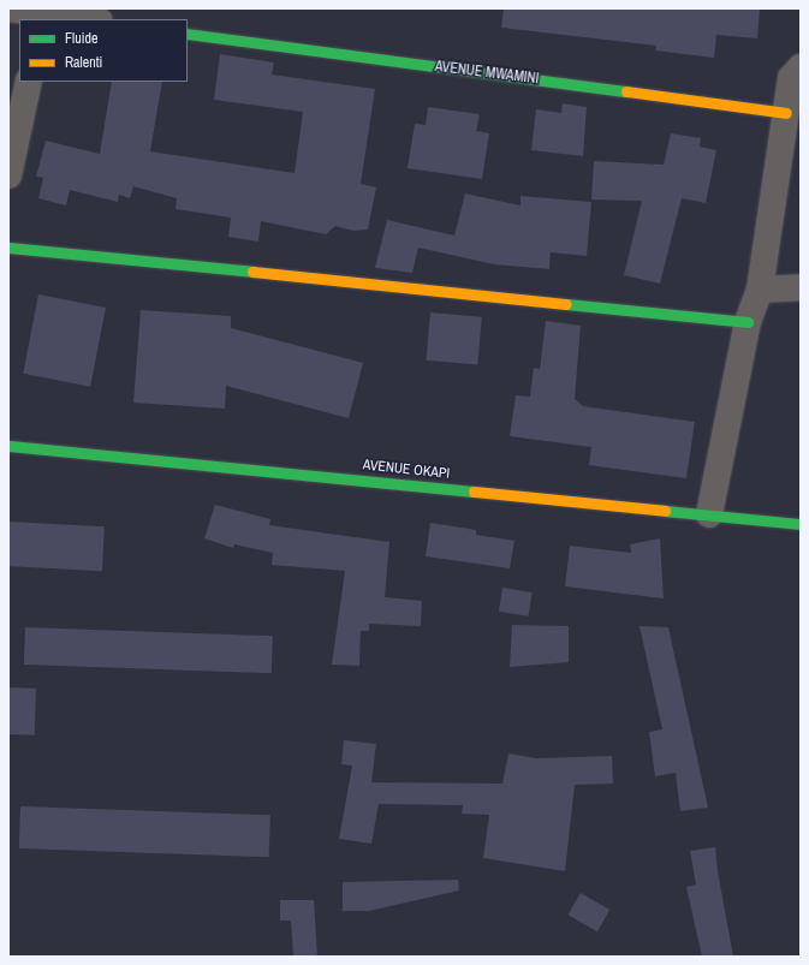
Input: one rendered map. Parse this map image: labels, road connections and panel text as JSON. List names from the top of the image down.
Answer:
{
  "streets": {
    "street": ["AVENUE MWAMINI", "AVENUE OKAPI"]
  },
  "legend": ["Fluide", "Ralenti"]
}
